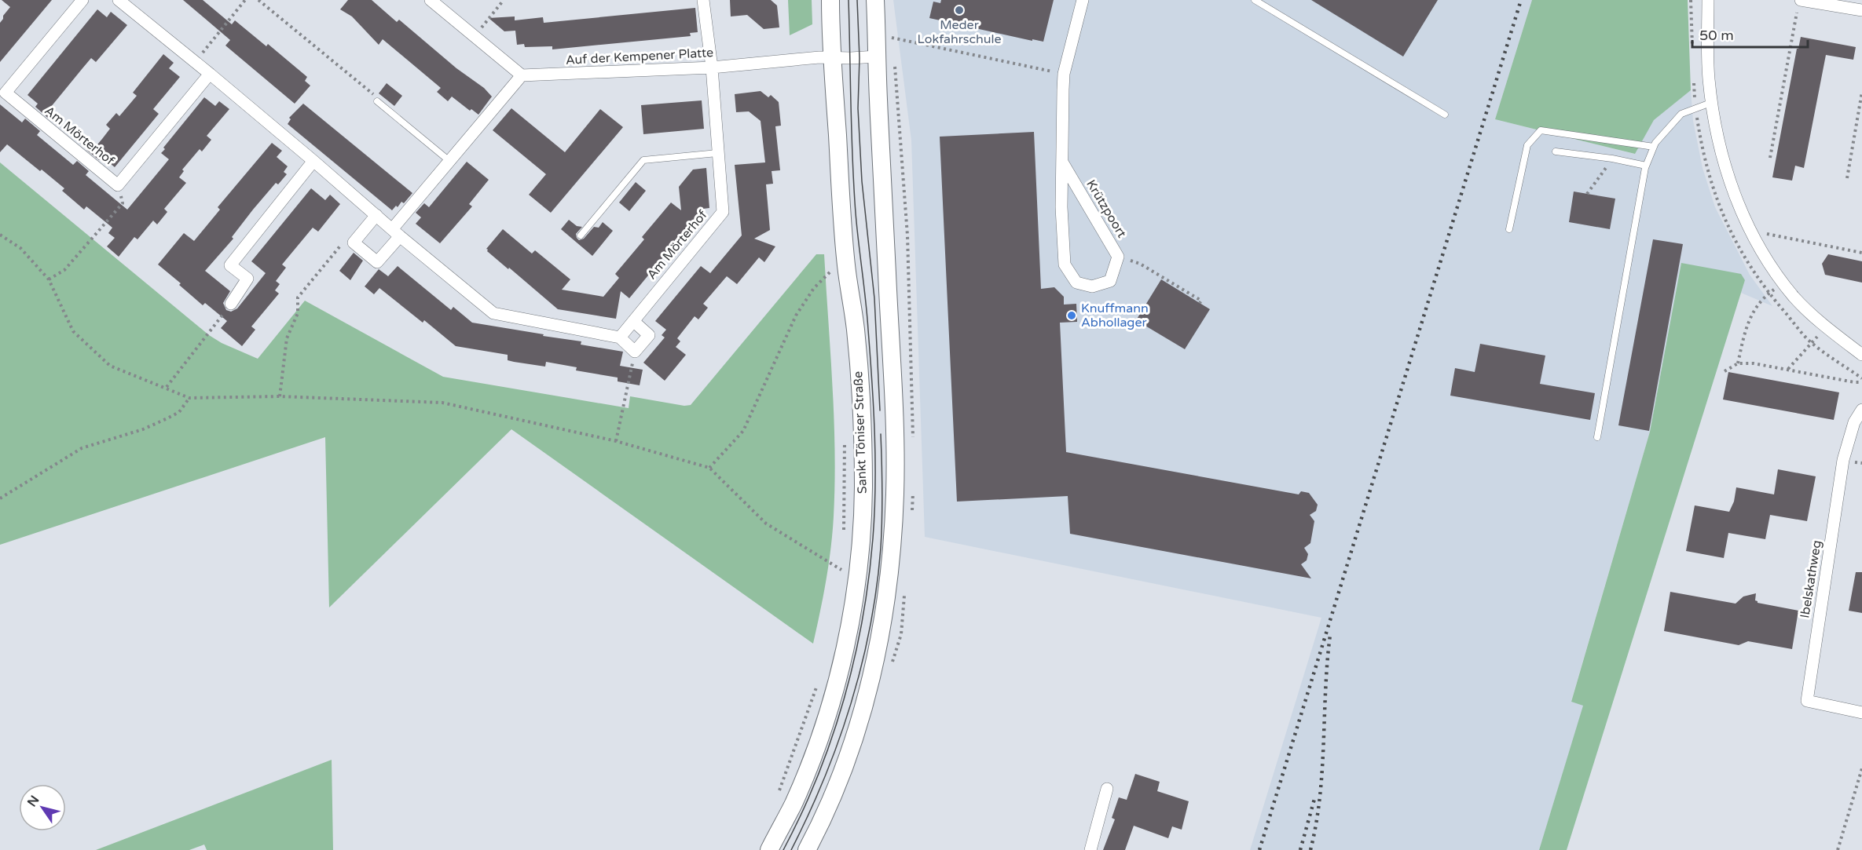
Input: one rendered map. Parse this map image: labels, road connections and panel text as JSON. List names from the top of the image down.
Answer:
{
  "streets": {
    "main road": ["Sankt Töniser Straße"],
    "street": [
      "Auf der Kempener Platte",
      "Am Mörterhof",
      "Krützpoort",
      "Ibelskathweg"
    ]
  },
  "crossings": [
    ["Auf der Kempener Platte", "Am Mörterhof"],
    ["Auf der Kempener Platte", "Sankt Töniser Straße"]
  ],
  "places": ["Meder Lokfahrschule", "Knuffmann Abhollager"],
  "scale_bar": "50 m",
  "north": "top left"
}
